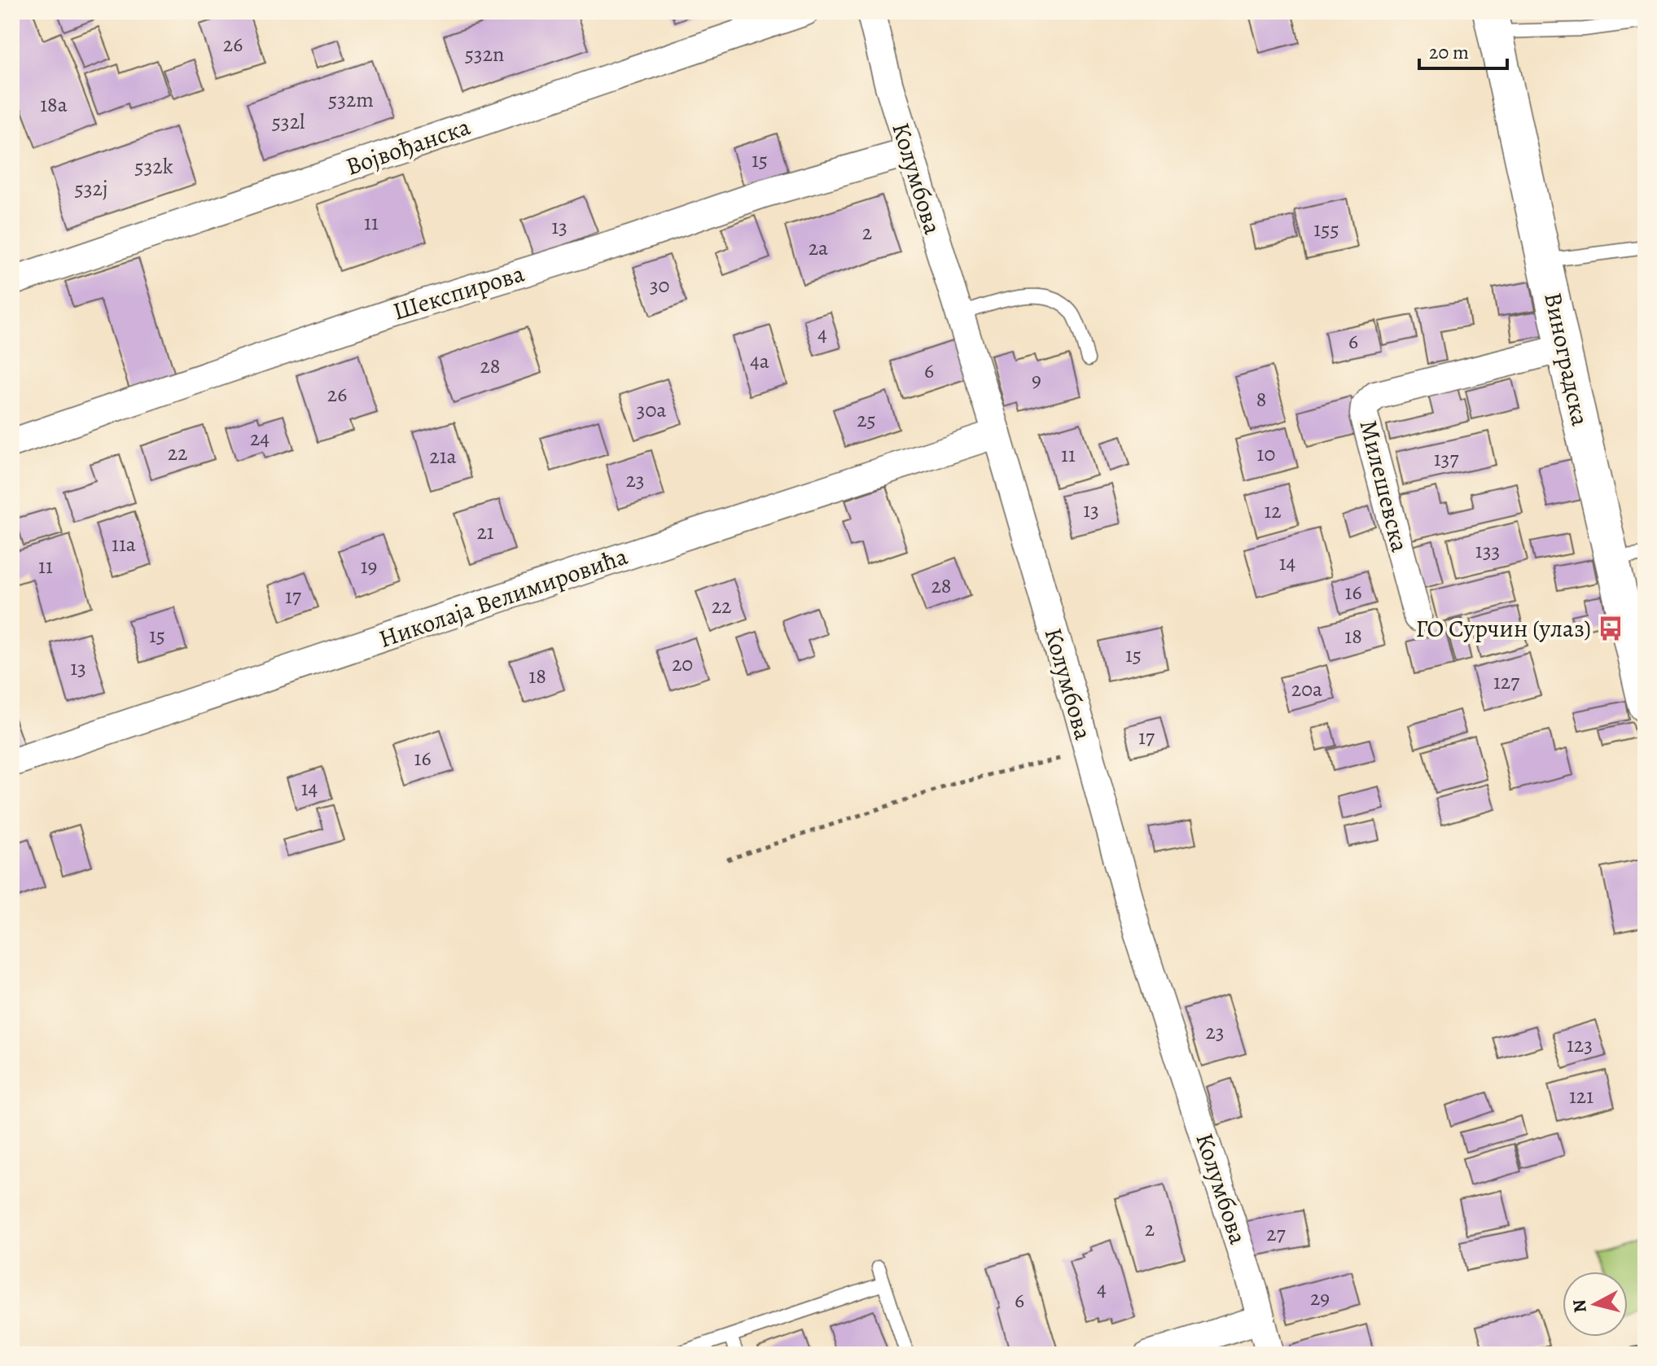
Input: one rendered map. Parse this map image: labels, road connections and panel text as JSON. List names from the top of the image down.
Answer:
{
  "streets": {
    "street": [
      "Војвођанска",
      "Колумбова",
      "Шекспирова",
      "Виноградска",
      "Милешевска",
      "Николаја Велимировића"
    ]
  },
  "crossings": [
    ["Колумбова", "Шекспирова"],
    ["Колумбова", "Николаја Велимировића"],
    ["Виноградска", "Милешевска"]
  ],
  "places": {
    "bus stop": ["ГО Сурчин (улаз)"]
  },
  "house_numbers": [
    "26",
    "532n",
    "532m",
    "18a",
    "532l",
    "15",
    "532k",
    "532j",
    "11",
    "13",
    "155",
    "2",
    "2a",
    "30",
    "4",
    "6",
    "4a",
    "28",
    "6",
    "9",
    "26",
    "8",
    "30a",
    "25",
    "24",
    "22",
    "10",
    "11",
    "21a",
    "137",
    "23",
    "13",
    "12",
    "21",
    "11a",
    "133",
    "14",
    "11",
    "19",
    "28",
    "16",
    "17",
    "22",
    "15",
    "18",
    "15",
    "20",
    "13",
    "18",
    "127",
    "20a",
    "17",
    "16",
    "14",
    "23",
    "123",
    "121",
    "2",
    "27",
    "4",
    "29",
    "6"
  ],
  "scale_bar": "20 m",
  "north": "left"
}
